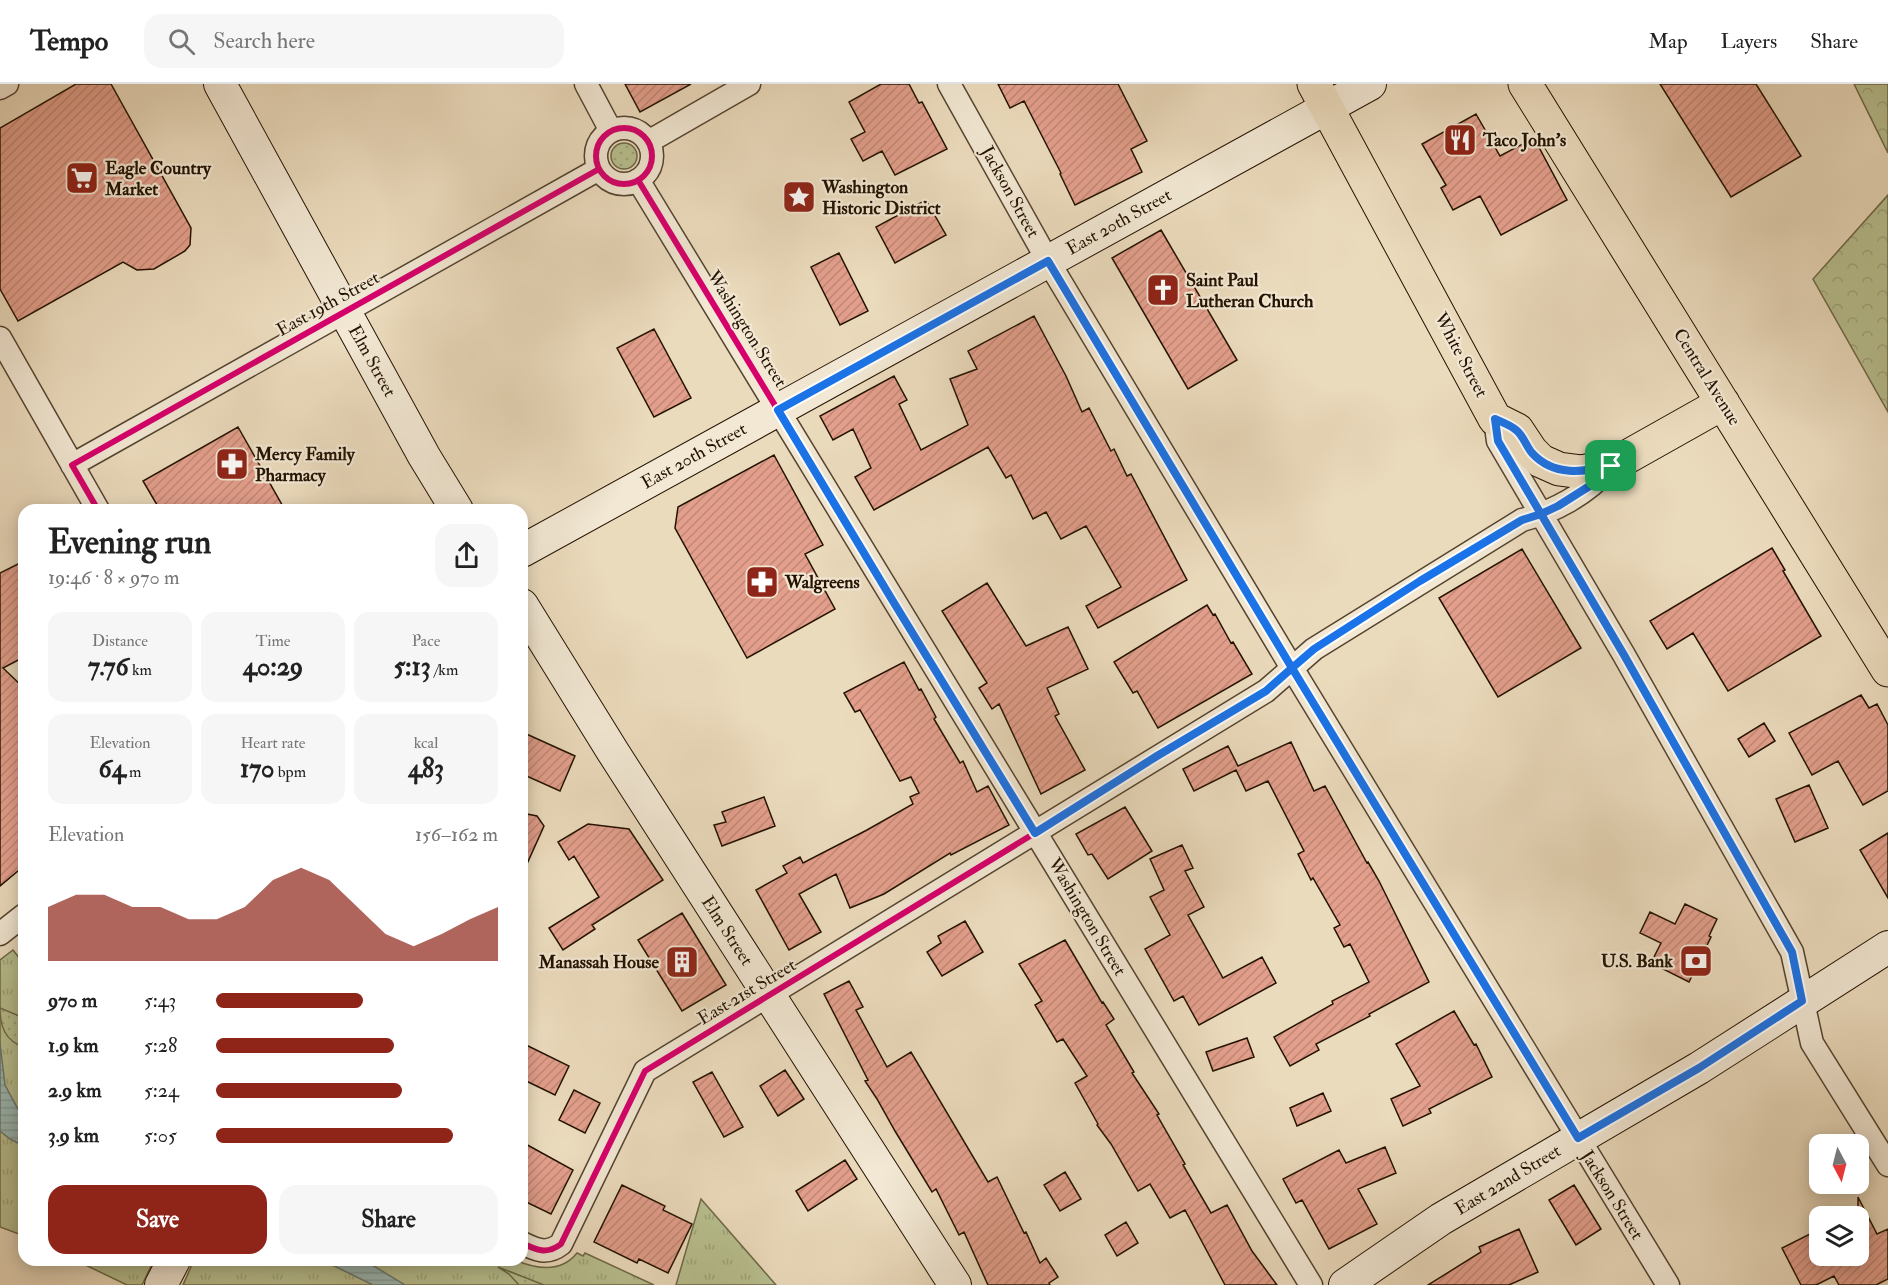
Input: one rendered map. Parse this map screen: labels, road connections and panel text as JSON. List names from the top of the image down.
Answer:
{
  "streets": {
    "main road": ["White Street", "Central Avenue", "East 21st Street"],
    "street": [
      "Jackson Street",
      "East 20th Street",
      "East 19th Street",
      "Washington Street",
      "Elm Street",
      "East 22nd Street"
    ]
  },
  "crossings": [
    ["Jackson Street", "East 20th Street"],
    ["Jackson Street", "East 21st Street"],
    ["Jackson Street", "East 22nd Street"],
    ["East 20th Street", "Washington Street"],
    ["East 20th Street", "White Street"],
    ["East 19th Street", "Washington Street"],
    ["East 19th Street", "Elm Street"],
    ["Washington Street", "East 21st Street"],
    ["White Street", "East 21st Street"],
    ["White Street", "East 22nd Street"],
    ["Elm Street", "East 21st Street"],
    ["Central Avenue", "East 21st Street"]
  ],
  "places": {
    "restaurant": ["Taco John's"],
    "supermarket": ["Eagle Country Market"],
    "place": ["Washington Historic District"],
    "church": ["Saint Paul Lutheran Church"],
    "pharmacy": ["Mercy Family Pharmacy", "Walgreens"],
    "bank": ["U.S. Bank"],
    "building": ["Manassah House"]
  },
  "north": "bottom",
  "page": {
    "header": "Tempo",
    "search": "Search here",
    "nav": ["Map", "Layers", "Share"],
    "heading": ["Evening run", "19:46 · 8 × 970 m"],
    "stats": [
      ["Distance", "7.76 km"],
      ["Time", "40:29"],
      ["Pace", "5:13 /km"],
      ["Elevation", "64 m"],
      ["Heart rate", "170 bpm"],
      ["kcal", "483"]
    ],
    "chart": ["Elevation", "156–162 m"],
    "list": [
      {
        "name": "970 m",
        "note": "5:43"
      },
      {
        "name": "1.9 km",
        "note": "5:28"
      },
      {
        "name": "2.9 km",
        "note": "5:24"
      },
      {
        "name": "3.9 km",
        "note": "5:05"
      }
    ],
    "buttons": ["Save", "Share"]
  }
}
